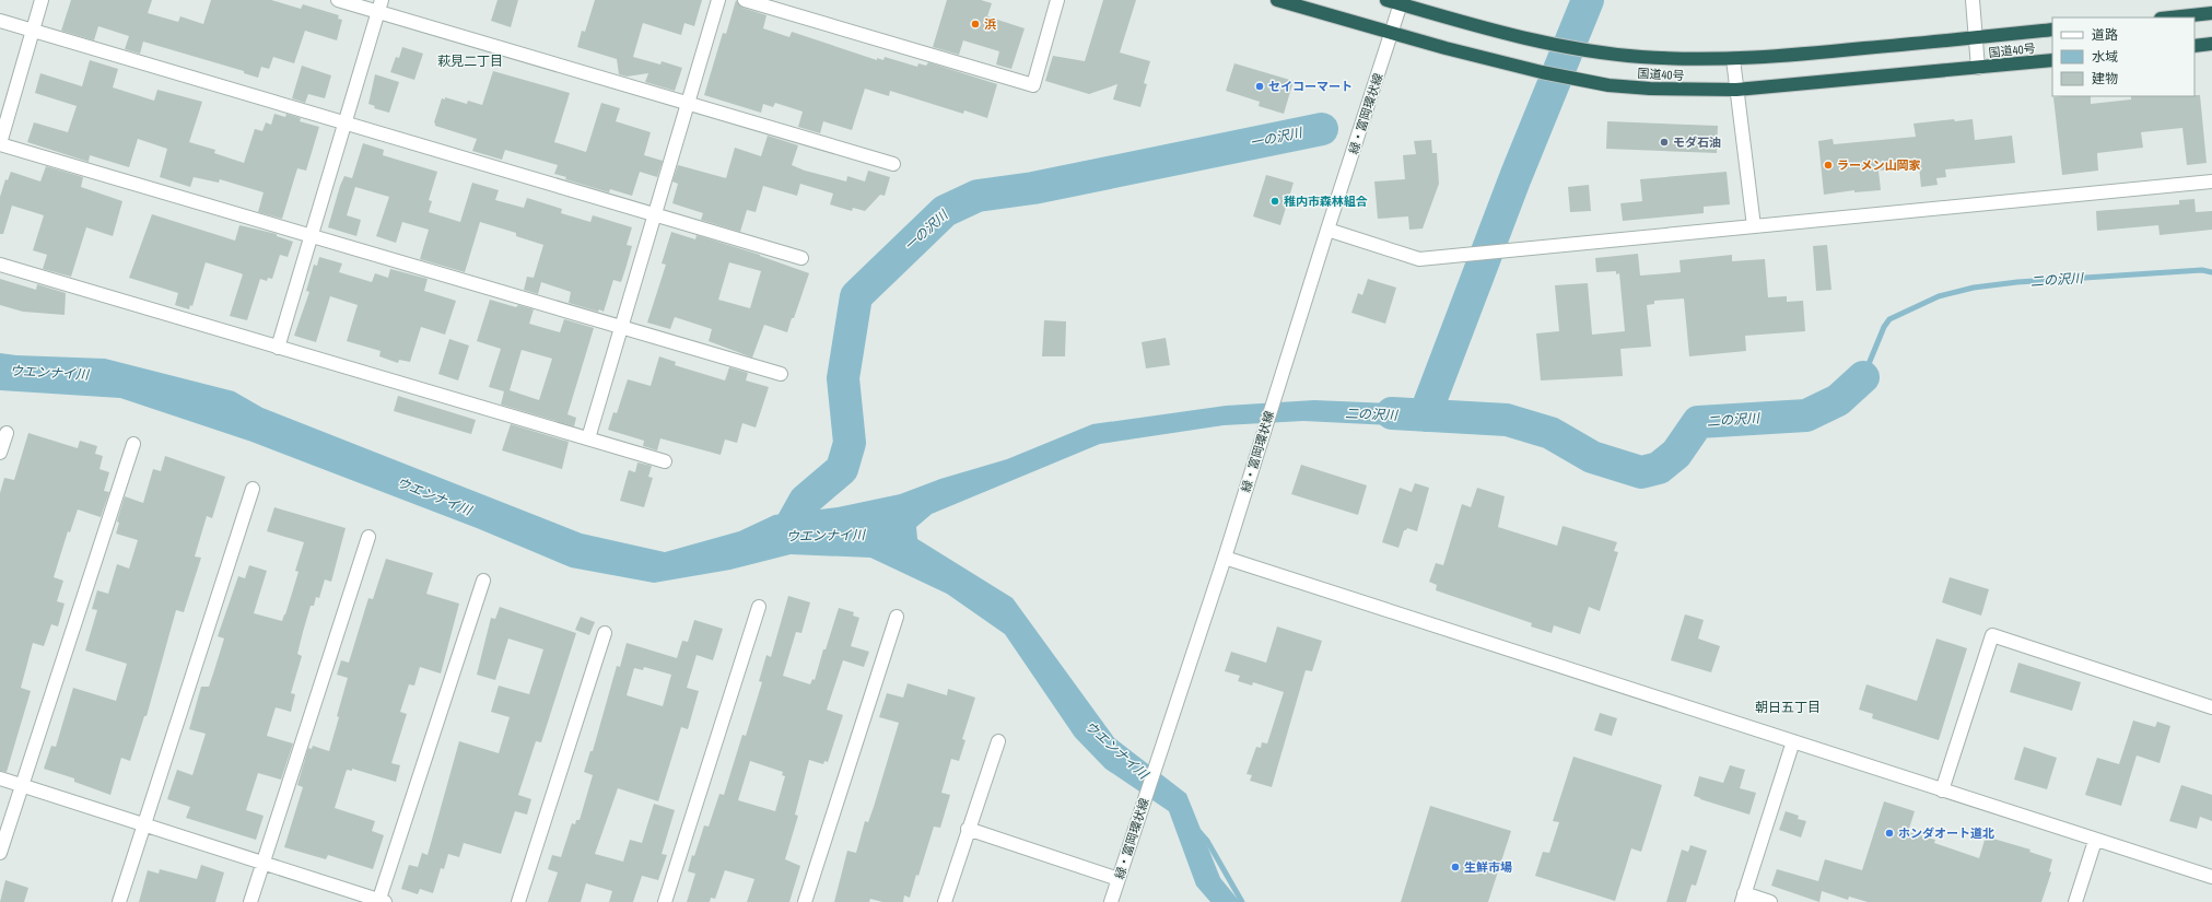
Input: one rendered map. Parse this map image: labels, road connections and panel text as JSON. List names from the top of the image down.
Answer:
{
  "streets": {
    "highway": ["国道40号"],
    "street": ["緑・富岡環状線"]
  },
  "crossings": [
    ["国道40号", "緑・富岡環状線"]
  ],
  "districts": ["萩見二丁目", "朝日五丁目"],
  "water": ["一の沢川", "二の沢川", "ウエンナイ川"],
  "places": [
    "浜",
    "セイコーマート",
    "モダ石油",
    "ラーメン山岡家",
    "稚内市森林組合",
    "ホンダオート道北",
    "生鮮市場"
  ],
  "legend": ["道路", "水域", "建物"]
}
